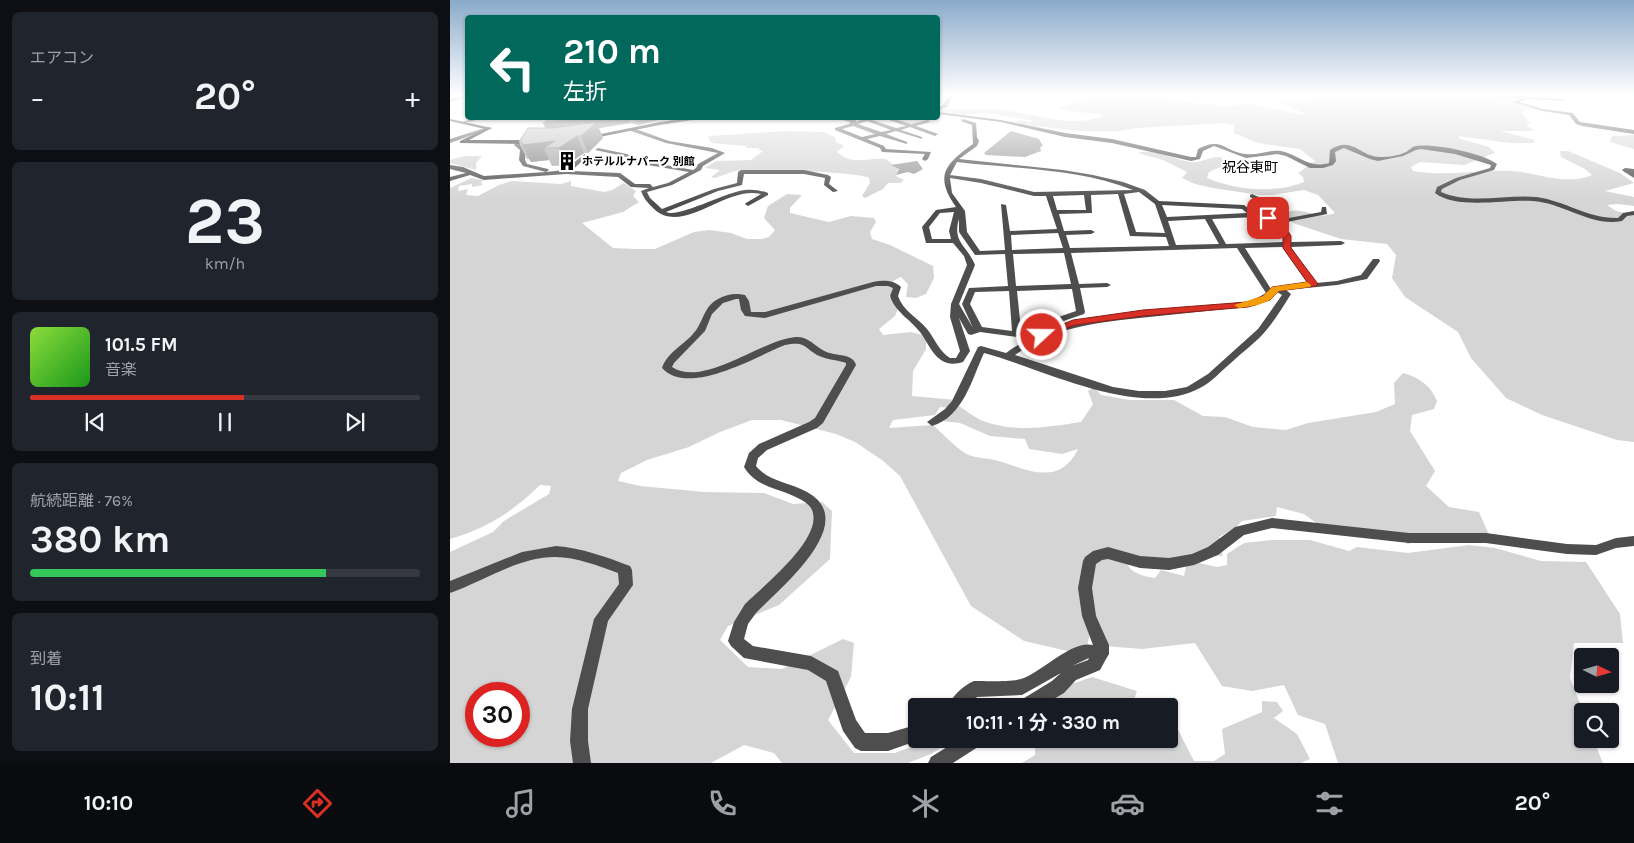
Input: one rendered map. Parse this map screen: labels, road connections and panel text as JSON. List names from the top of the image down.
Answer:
{
  "districts": ["祝谷東町"],
  "places": {
    "building": ["ホテルルナパーク 別館"]
  },
  "north": "right",
  "page": {
    "tile": [
      "エアコン",
      ["23", "km/h"],
      ["航続距離 · 76%", "380 km"],
      ["到着", "10:11"]
    ],
    "turn": ["210 m", "左折"],
    "heat": ["−", "20°", "+"],
    "song": ["101.5 FM", "音楽"],
    "limit": "30",
    "trip": "10:11 · 1 分 · 330 m",
    "tabs": ["10:10", "20°"]
  }
}
